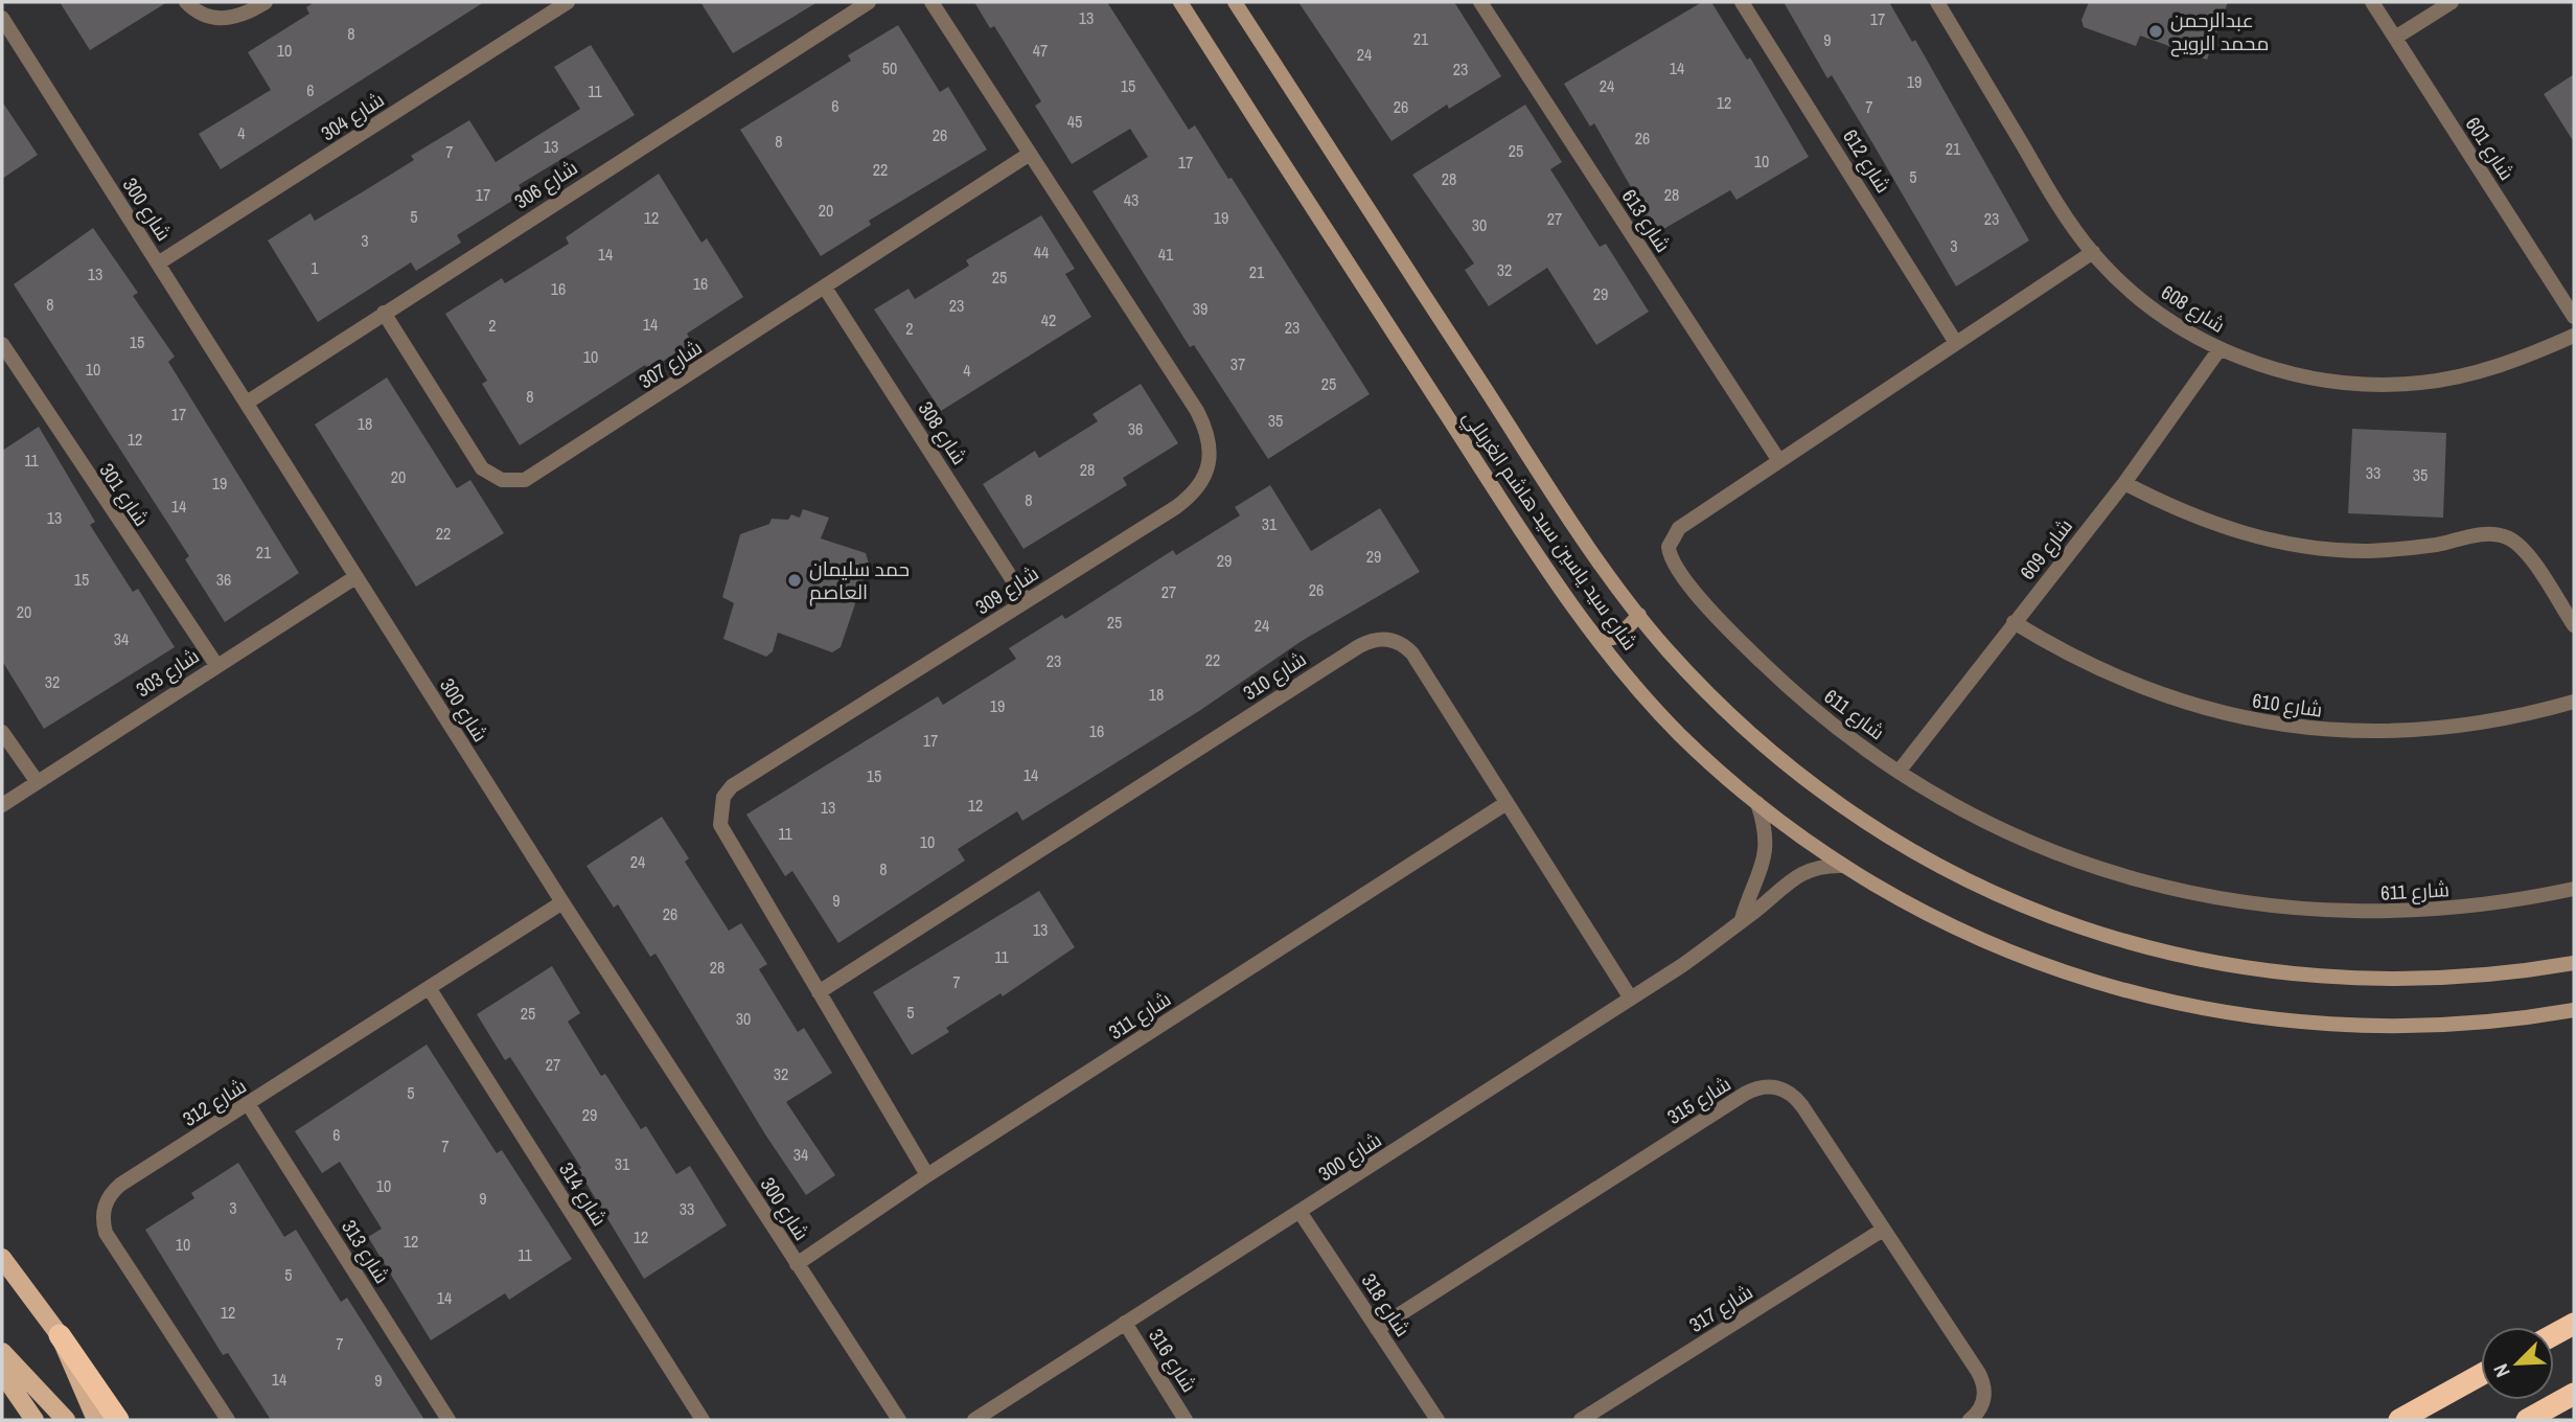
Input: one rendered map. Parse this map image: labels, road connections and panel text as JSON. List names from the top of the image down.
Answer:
{
  "streets": {
    "street": [
      "شارع 304",
      "شارع 601",
      "شارع 612",
      "شارع 306",
      "شارع 300",
      "شارع 613",
      "شارع 608",
      "شارع 307",
      "شارع 308",
      "شارع 301",
      "شارع سيد ياسين سيد هاشم الغربللي",
      "شارع 609",
      "شارع 309",
      "شارع 303",
      "شارع 310",
      "شارع 610",
      "شارع 611",
      "شارع 311",
      "شارع 315",
      "شارع 312",
      "شارع 314",
      "شارع 313",
      "شارع 318",
      "شارع 317",
      "شارع 316"
    ]
  },
  "crossings": [
    ["شارع 304", "شارع 300"],
    ["شارع 612", "شارع 611"],
    ["شارع 306", "شارع 300"],
    ["شارع 306", "شارع 307"],
    ["شارع 300", "شارع سيد ياسين سيد هاشم الغربللي"],
    ["شارع 300", "شارع 303"],
    ["شارع 300", "شارع 310"],
    ["شارع 300", "شارع 311"],
    ["شارع 300", "شارع 312"],
    ["شارع 300", "شارع 318"],
    ["شارع 300", "شارع 316"],
    ["شارع 613", "شارع 611"],
    ["شارع 608", "شارع 609"],
    ["شارع 608", "شارع 611"],
    ["شارع 307", "شارع 308"],
    ["شارع 307", "شارع 309"],
    ["شارع 308", "شارع 309"],
    ["شارع 301", "شارع 303"],
    ["شارع 609", "شارع 610"],
    ["شارع 609", "شارع 611"],
    ["شارع 309", "شارع 310"],
    ["شارع 309", "شارع 311"],
    ["شارع 310", "شارع 311"],
    ["شارع 315", "شارع 318"],
    ["شارع 315", "شارع 317"],
    ["شارع 312", "شارع 314"],
    ["شارع 312", "شارع 313"]
  ],
  "places": ["عبدالرحمن محمد الرويح", "حمد سليمان العاصم"],
  "house_numbers": [
    "13",
    "17",
    "8",
    "21",
    "9",
    "10",
    "47",
    "24",
    "50",
    "14",
    "23",
    "19",
    "15",
    "24",
    "6",
    "11",
    "12",
    "6",
    "26",
    "7",
    "45",
    "4",
    "26",
    "26",
    "8",
    "13",
    "21",
    "25",
    "7",
    "10",
    "17",
    "22",
    "5",
    "28",
    "17",
    "28",
    "43",
    "20",
    "5",
    "12",
    "19",
    "27",
    "23",
    "30",
    "3",
    "3",
    "44",
    "14",
    "41",
    "1",
    "32",
    "21",
    "13",
    "25",
    "16",
    "16",
    "29",
    "8",
    "23",
    "39",
    "42",
    "14",
    "2",
    "23",
    "2",
    "15",
    "10",
    "37",
    "10",
    "4",
    "25",
    "8",
    "17",
    "35",
    "18",
    "36",
    "12",
    "11",
    "28",
    "33",
    "35",
    "20",
    "19",
    "8",
    "14",
    "13",
    "31",
    "22",
    "21",
    "29",
    "29",
    "15",
    "36",
    "26",
    "27",
    "20",
    "25",
    "24",
    "34",
    "22",
    "23",
    "32",
    "18",
    "19",
    "16",
    "17",
    "14",
    "15",
    "12",
    "13",
    "11",
    "10",
    "24",
    "8",
    "9",
    "26",
    "13",
    "11",
    "28",
    "7",
    "5",
    "25",
    "30",
    "27",
    "32",
    "5",
    "29",
    "6",
    "7",
    "34",
    "31",
    "10",
    "9",
    "3",
    "33",
    "12",
    "12",
    "10",
    "11",
    "5",
    "14",
    "12",
    "7",
    "14",
    "9"
  ],
  "north": "bottom left"
}
